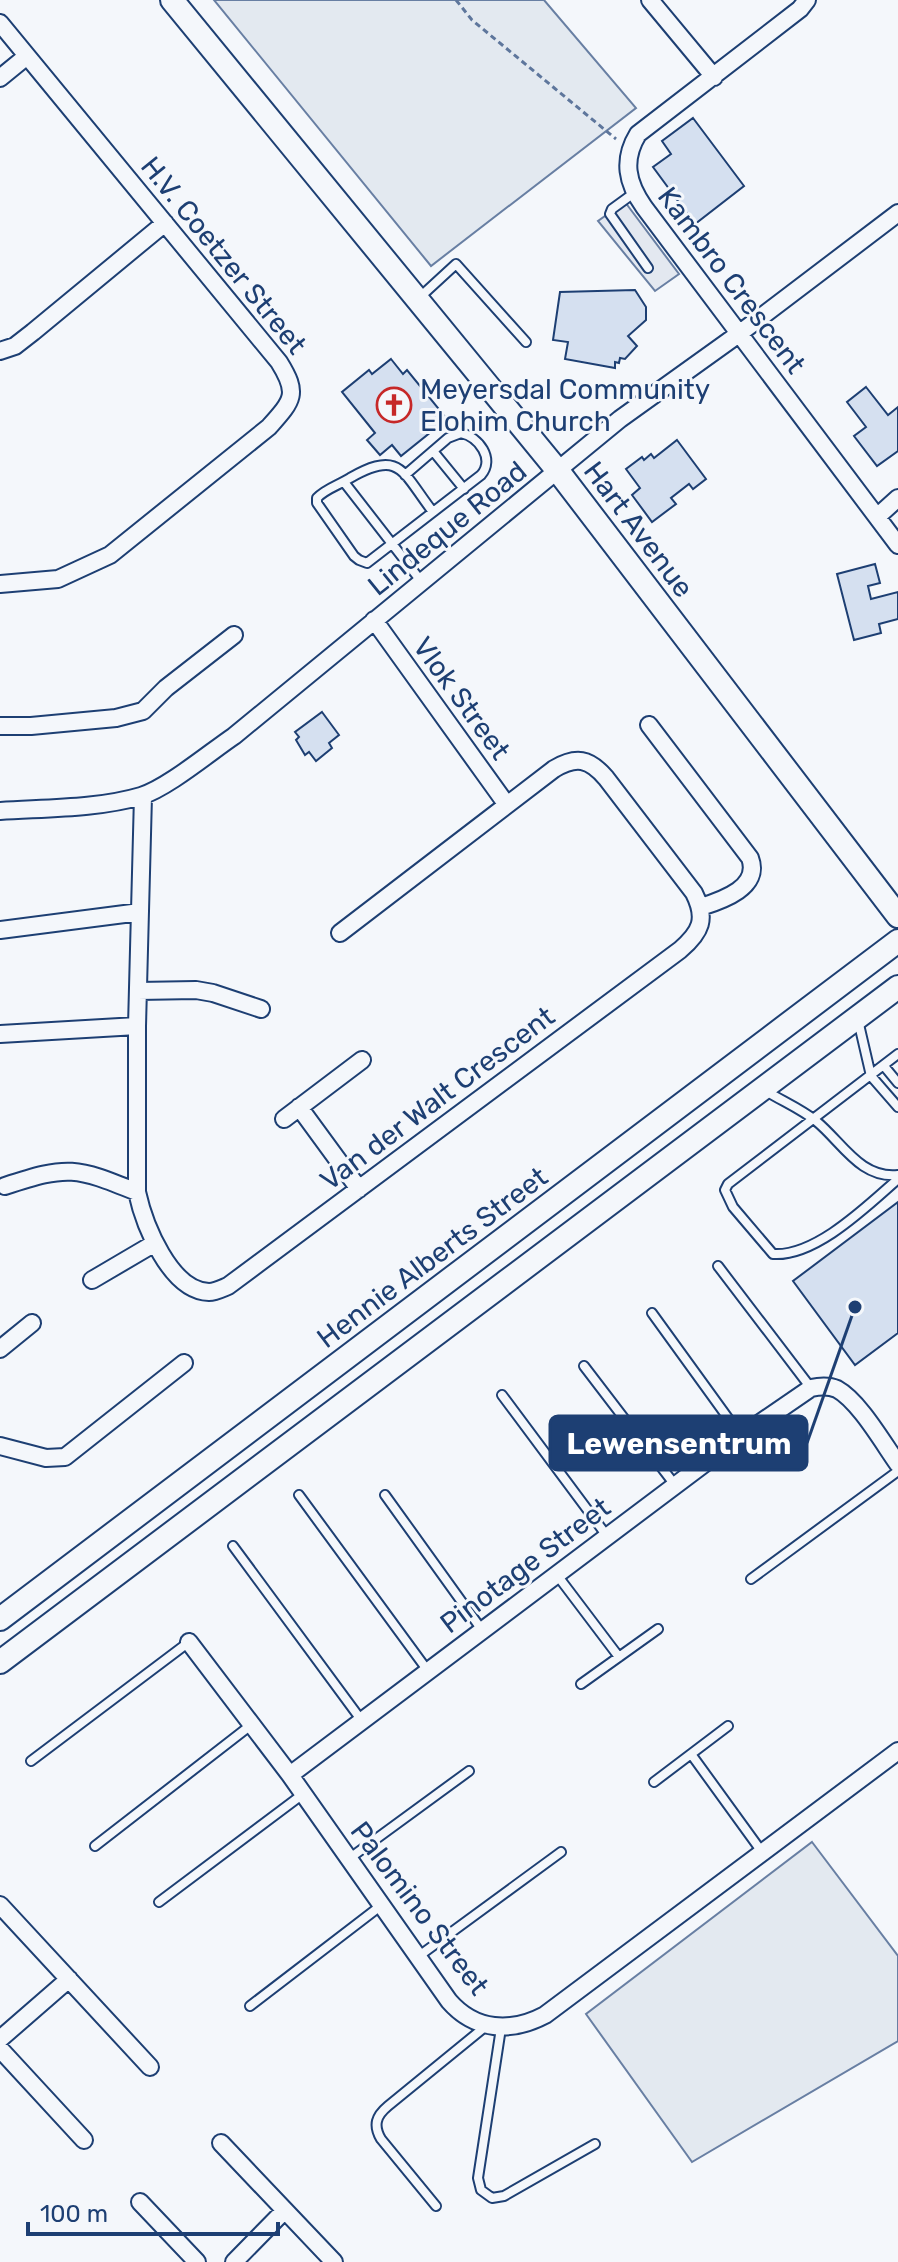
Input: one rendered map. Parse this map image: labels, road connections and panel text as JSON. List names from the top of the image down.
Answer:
{
  "streets": {
    "street": [
      "H.V. Coetzer Street",
      "Kambro Crescent",
      "Lindeque Road",
      "Hart Avenue",
      "Vlok Street",
      "Van der Walt Crescent",
      "Hennie Alberts Street",
      "Pinotage Street",
      "Palomino Street"
    ]
  },
  "crossings": [
    ["Kambro Crescent", "Lindeque Road"],
    ["Lindeque Road", "Hart Avenue"],
    ["Lindeque Road", "Vlok Street"],
    ["Lindeque Road", "Van der Walt Crescent"],
    ["Pinotage Street", "Palomino Street"]
  ],
  "places": {
    "church": ["Meyersdal Community Elohim Church"],
    "other": ["Lewensentrum"]
  },
  "scale_bar": "100 m"
}
